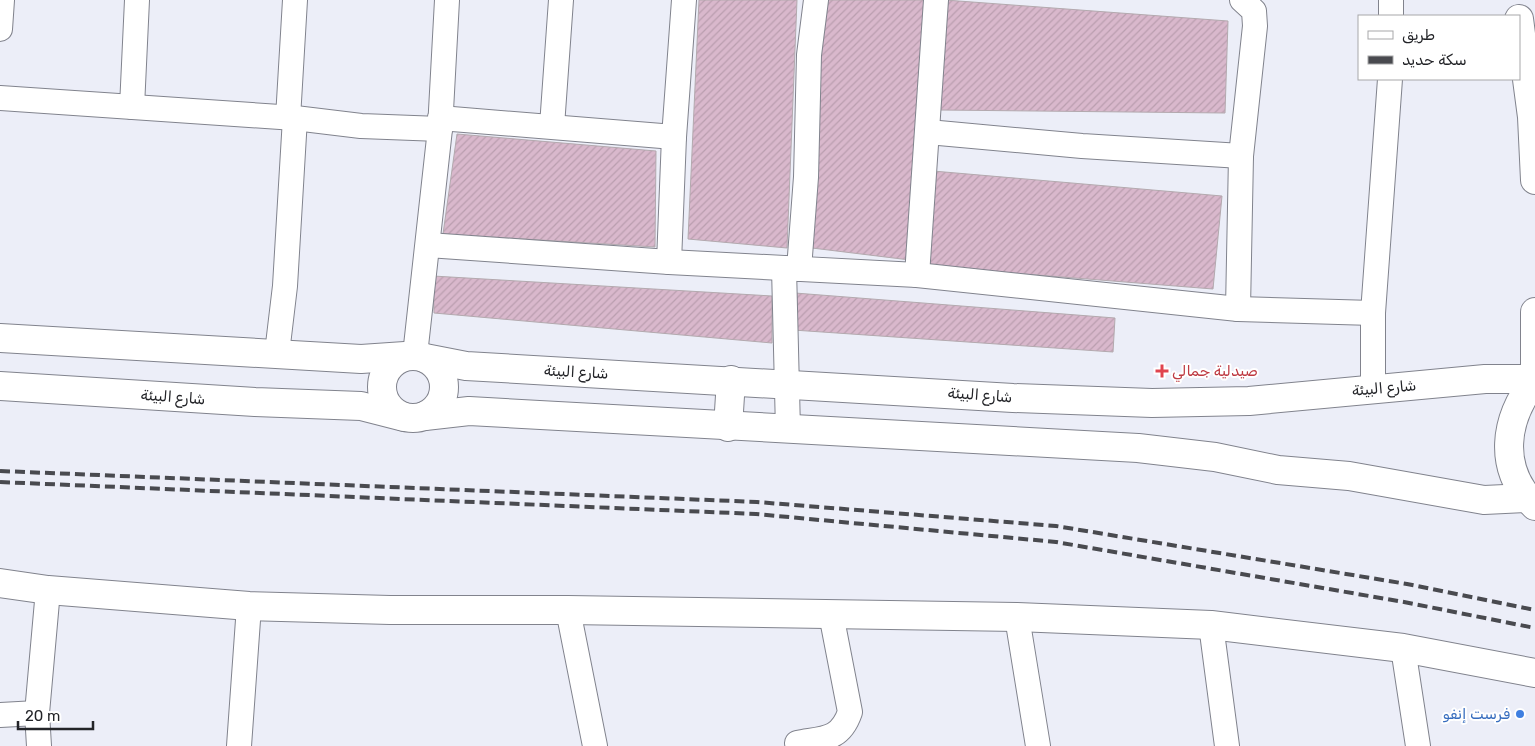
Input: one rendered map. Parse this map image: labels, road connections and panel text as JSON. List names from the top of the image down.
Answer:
{
  "streets": {
    "main road": ["شارع البيئة"]
  },
  "places": {
    "health": ["صيدلية جمالي"],
    "other": ["فرست إنفو"]
  },
  "legend": ["طريق", "سكة حديد"],
  "scale_bar": "20 m"
}
